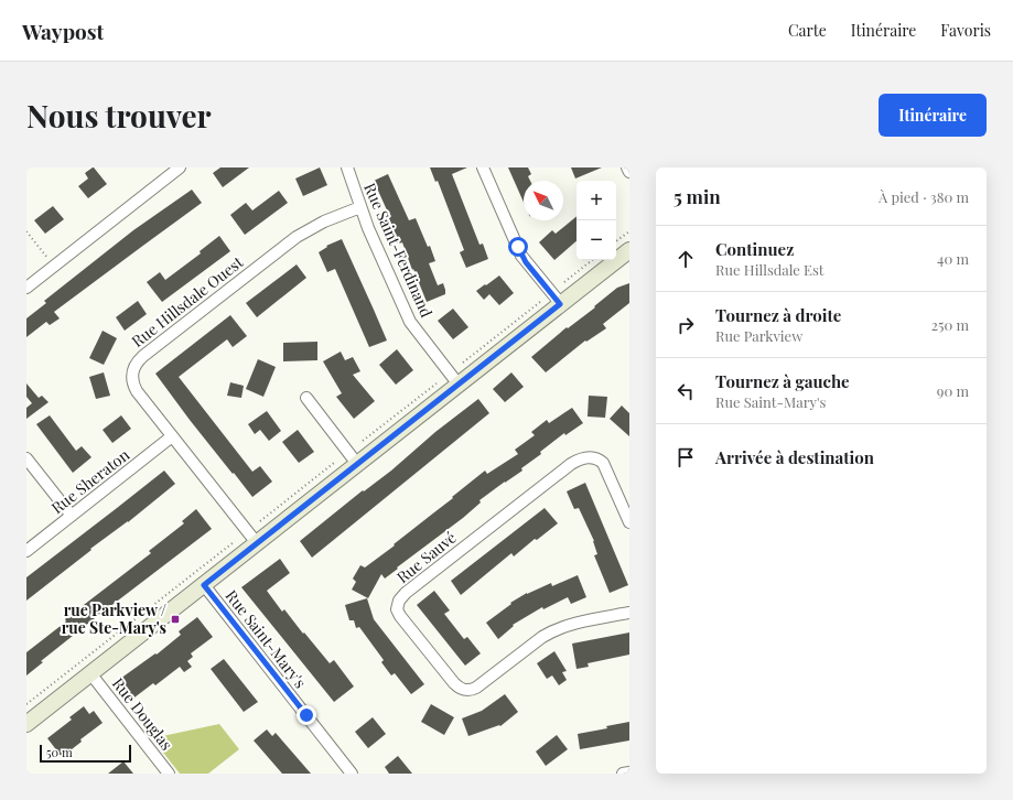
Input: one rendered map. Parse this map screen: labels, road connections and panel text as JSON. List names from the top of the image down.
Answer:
{
  "streets": {
    "street": [
      "Rue Saint-Ferdinand",
      "Rue Hillsdale Ouest",
      "Rue Sheraton",
      "Rue Sauvé",
      "Rue Saint-Mary's",
      "Rue Douglas"
    ]
  },
  "crossings": [
    ["Rue Saint-Ferdinand", "Rue Hillsdale Ouest"],
    ["Rue Hillsdale Ouest", "Rue Sheraton"]
  ],
  "places": {
    "transit": ["rue Parkview / rue Ste-Mary's"]
  },
  "scale_bar": "50 m",
  "north": "top left",
  "page": {
    "header": "Waypost",
    "nav": ["Carte", "Itinéraire", "Favoris"],
    "buttons": "Itinéraire",
    "title": "Nous trouver",
    "heading": ["5 min", "À pied · 380 m"],
    "map_buttons": ["+", "−"],
    "list": [
      ["Continuez", "Rue Hillsdale Est", "40 m"],
      ["Tournez à droite", "Rue Parkview", "250 m"],
      ["Tournez à gauche", "Rue Saint-Mary's", "90 m"],
      "Arrivée à destination"
    ],
    "scale": "50 m"
  }
}
